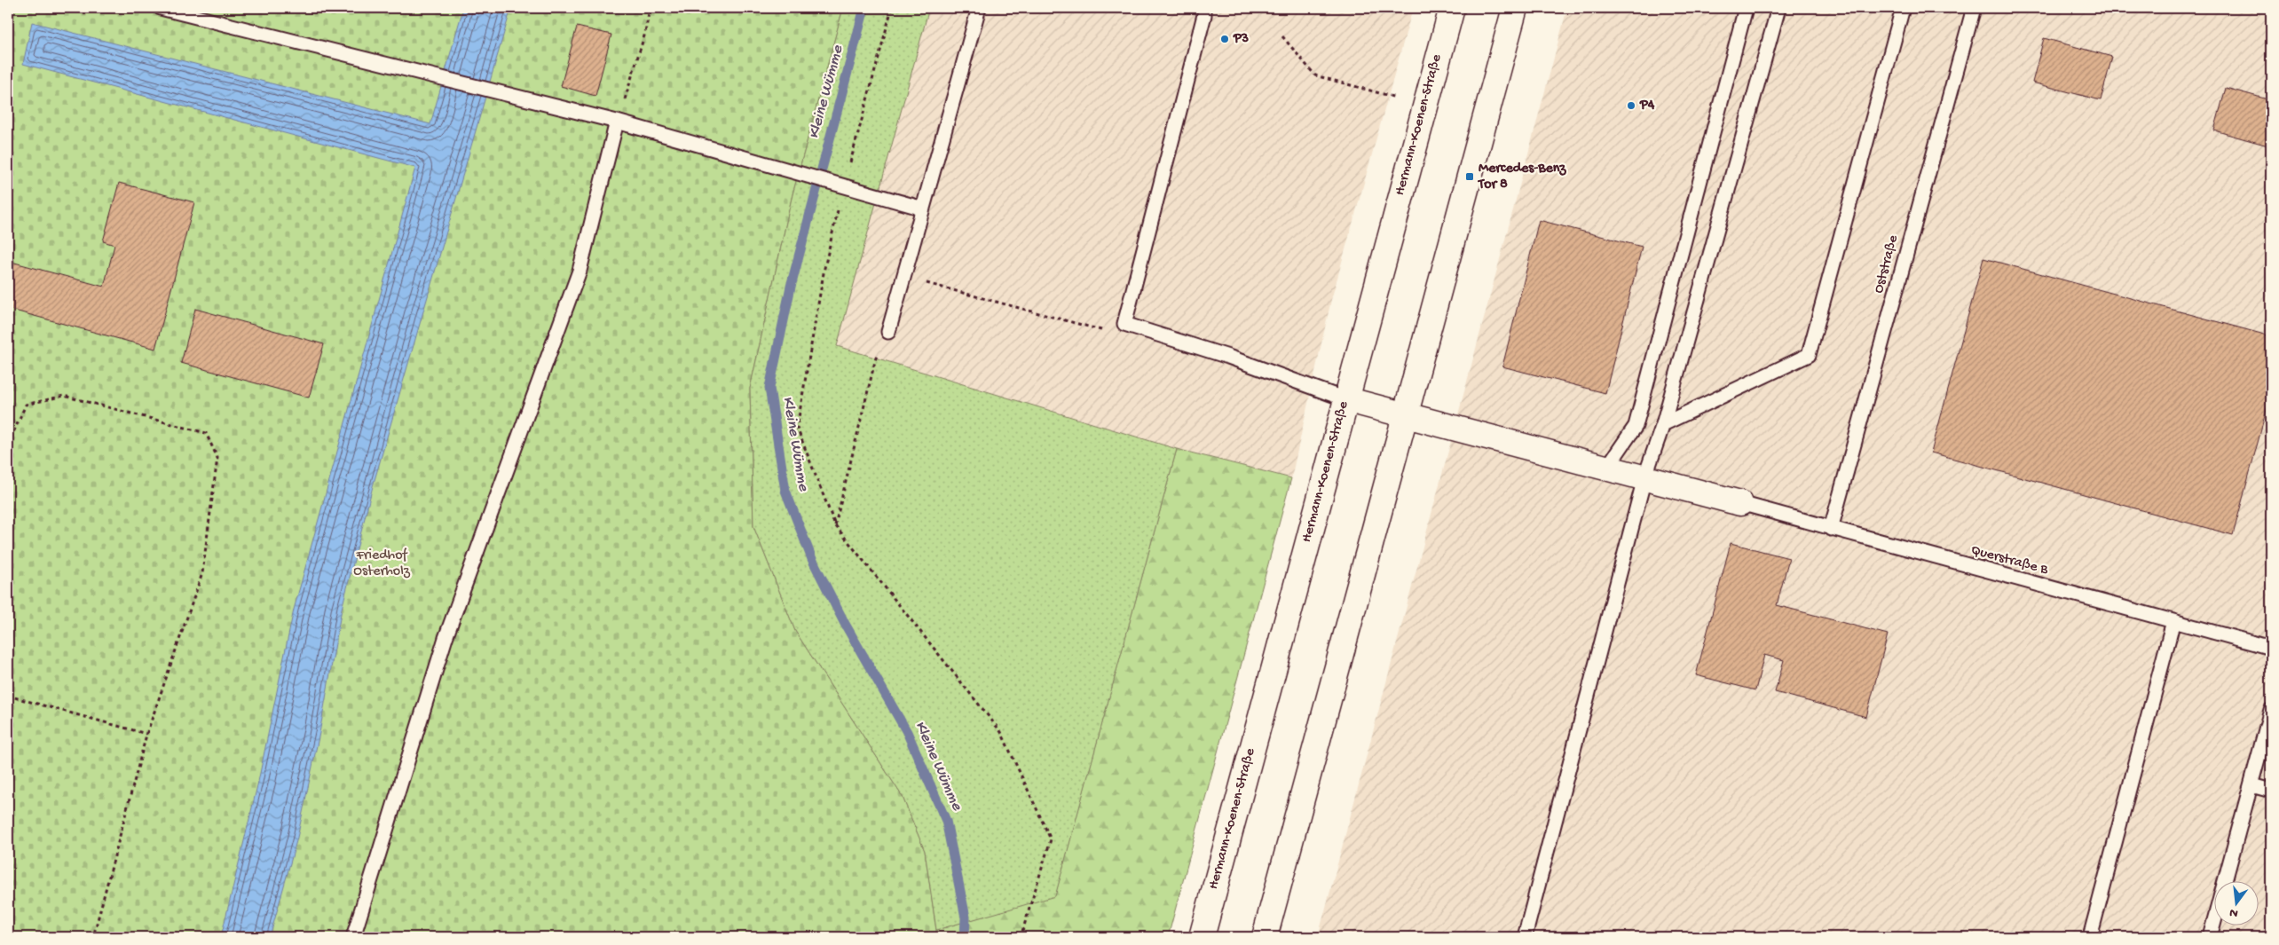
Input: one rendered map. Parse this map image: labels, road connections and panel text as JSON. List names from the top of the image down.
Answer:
{
  "streets": {
    "main road": ["Hermann-Koenen-Straße"],
    "lane": ["Oststraße", "Querstraße B"]
  },
  "crossings": [
    ["Oststraße", "Querstraße B"]
  ],
  "water": ["Kleine Wümme"],
  "parks": ["Friedhof Osterholz"],
  "places": {
    "other": ["P3", "P4"],
    "transit": ["Mercedes-Benz Tor 8"]
  },
  "north": "bottom"
}
